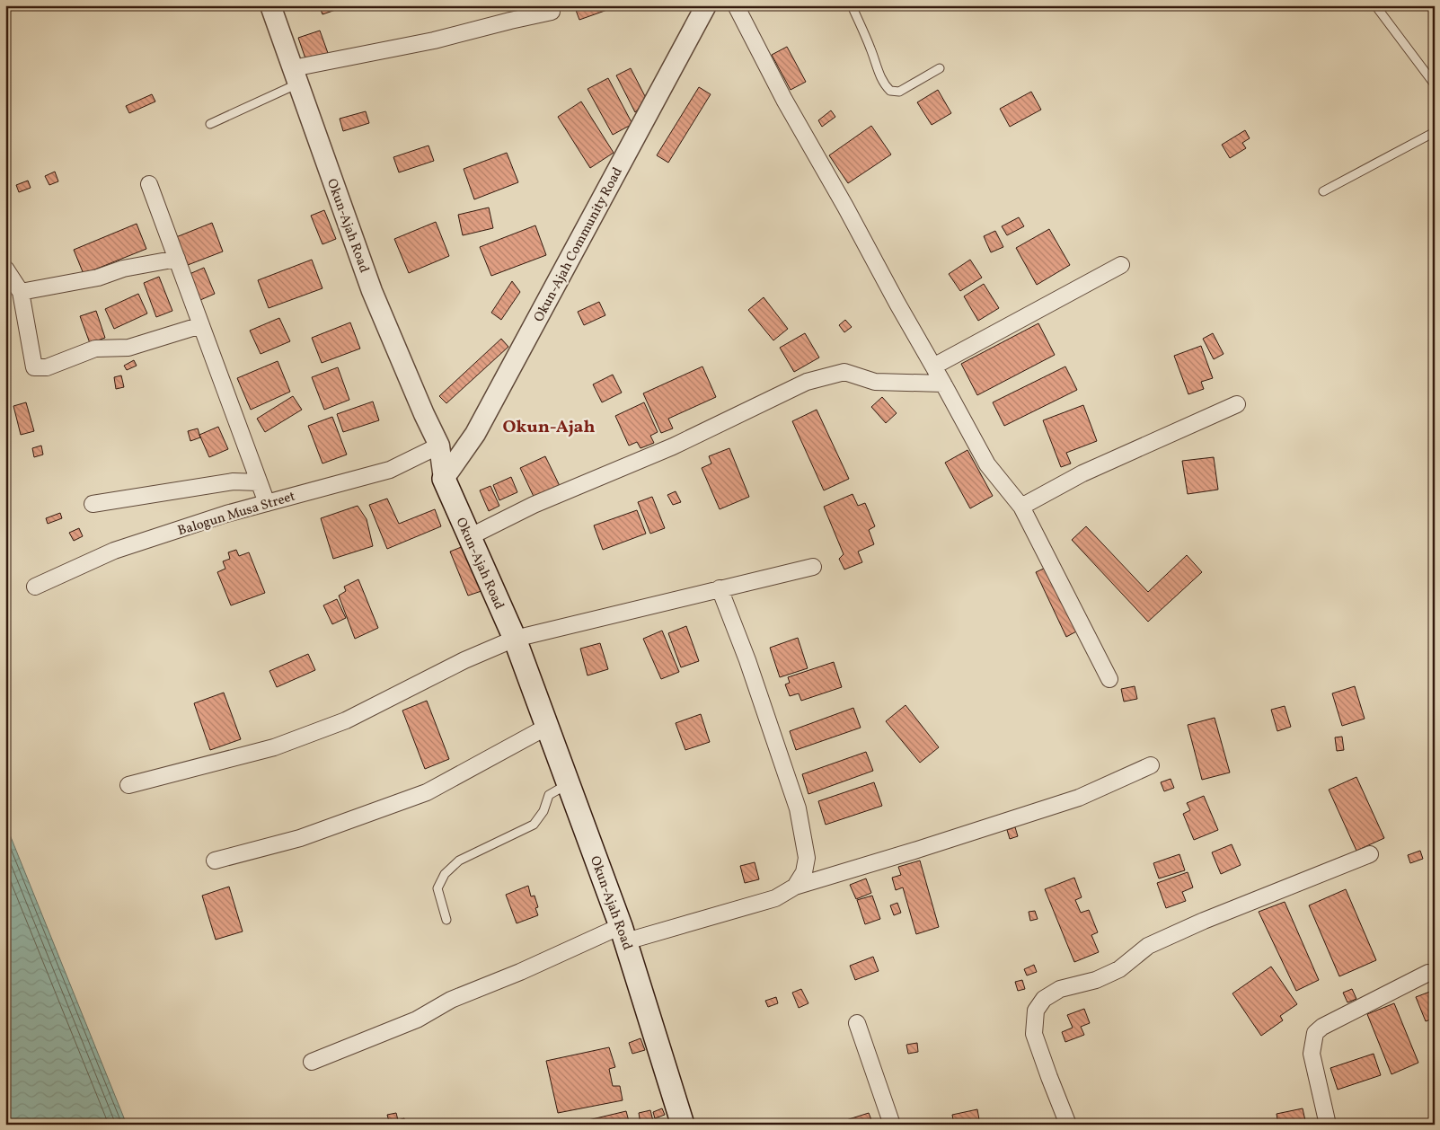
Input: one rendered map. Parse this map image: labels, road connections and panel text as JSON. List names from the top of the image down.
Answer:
{
  "streets": {
    "main road": ["Okun-Ajah Road"],
    "street": ["Okun-Ajah Community Road", "Balogun Musa Street"]
  },
  "crossings": [
    ["Okun-Ajah Road", "Okun-Ajah Community Road"],
    ["Okun-Ajah Road", "Balogun Musa Street"]
  ],
  "districts": ["Okun-Ajah"]
}
